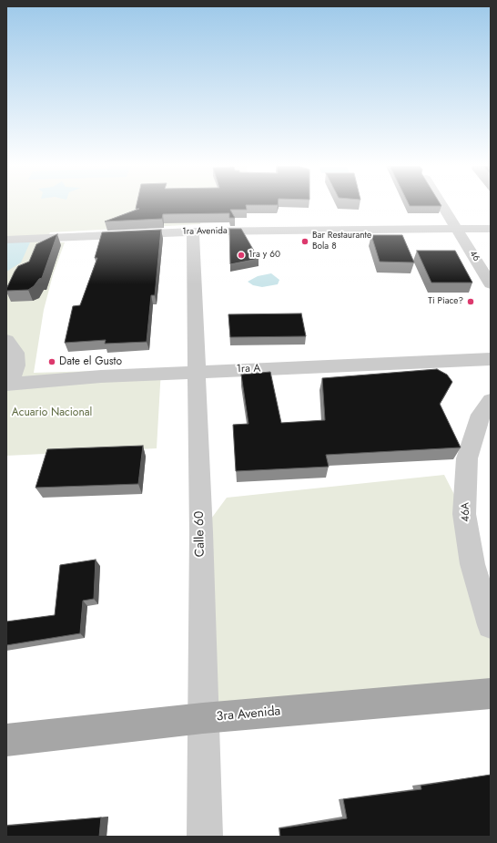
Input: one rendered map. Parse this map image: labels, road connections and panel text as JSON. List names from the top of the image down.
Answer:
{
  "streets": {
    "main road": ["3ra Avenida"],
    "street": [
      "1ra Avenida",
      "46",
      "1ra A",
      "46A",
      "Calle 60"
    ]
  },
  "crossings": [
    ["1ra Avenida", "46"],
    ["1ra Avenida", "Calle 60"],
    ["1ra A", "Calle 60"],
    ["Calle 60", "3ra Avenida"]
  ],
  "parks": ["Acuario Nacional"],
  "places": [
    "Bar Restaurante Bola 8",
    "1ra y 60",
    "Ti Piace?",
    "Date el Gusto"
  ]
}
